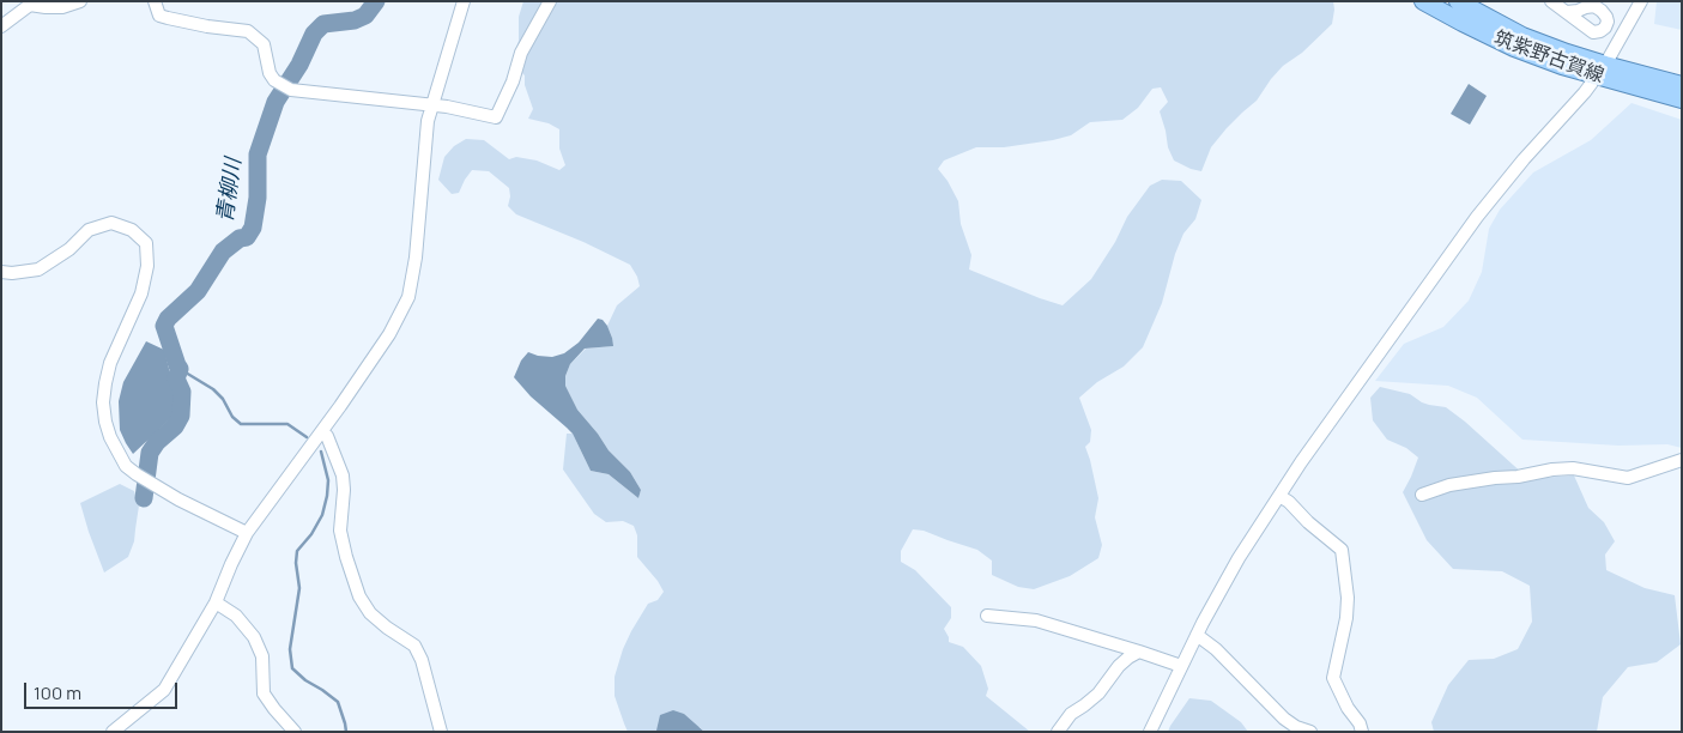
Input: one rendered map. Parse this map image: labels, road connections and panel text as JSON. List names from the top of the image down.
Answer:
{
  "streets": {
    "main road": ["筑紫野古賀線"]
  },
  "water": ["青柳川"],
  "scale_bar": "100 m"
}
